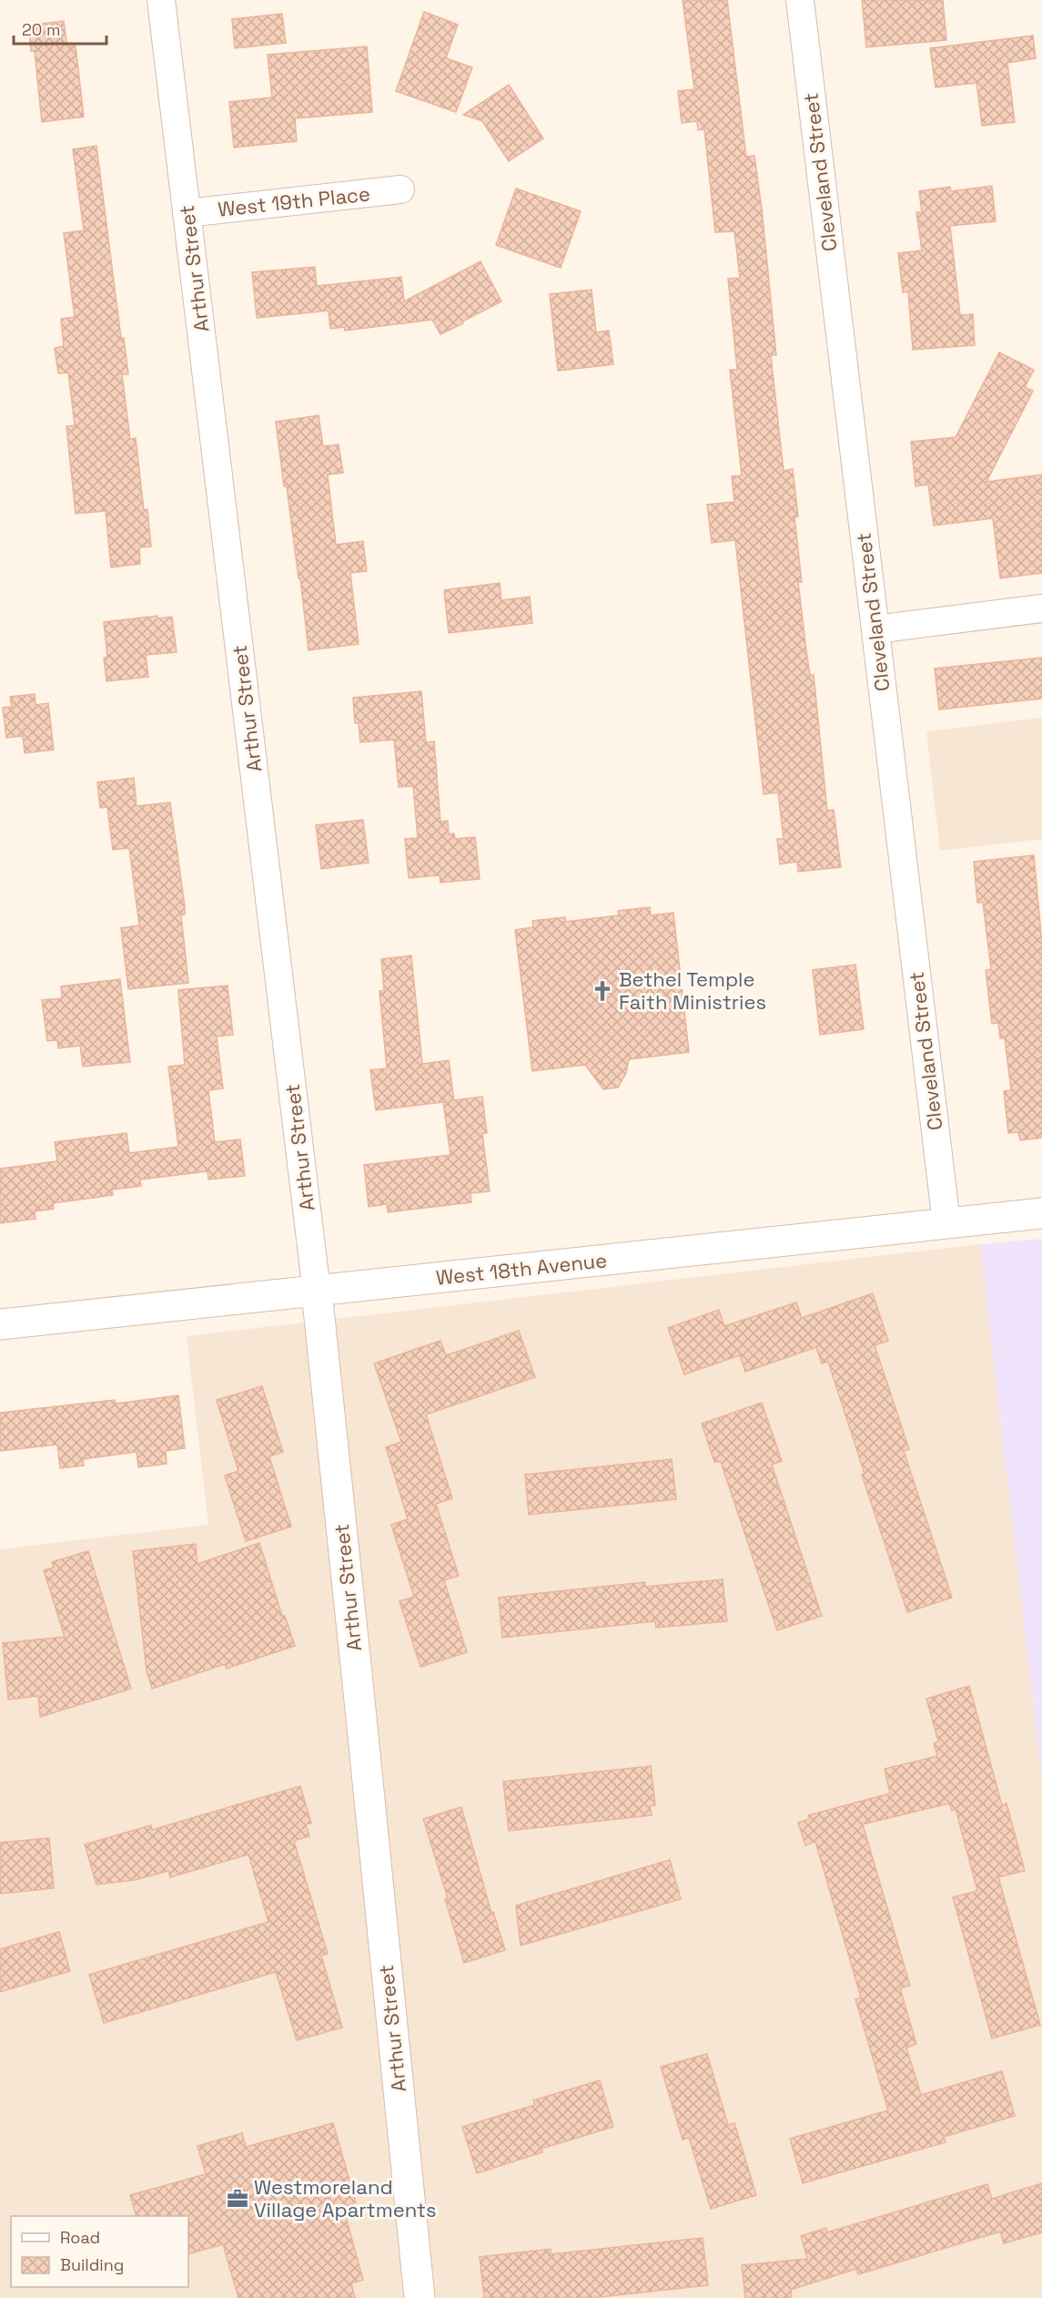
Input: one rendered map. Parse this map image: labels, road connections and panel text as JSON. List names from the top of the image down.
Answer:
{
  "streets": {
    "main road": ["Arthur Street", "West 18th Avenue"],
    "street": ["Cleveland Street", "West 19th Place"]
  },
  "crossings": [
    ["Cleveland Street", "West 18th Avenue"],
    ["West 19th Place", "Arthur Street"],
    ["Arthur Street", "West 18th Avenue"]
  ],
  "places": {
    "church": ["Bethel Temple Faith Ministries"],
    "office": ["Westmoreland Village Apartments"]
  },
  "legend": ["Road", "Building"],
  "scale_bar": "20 m"
}
